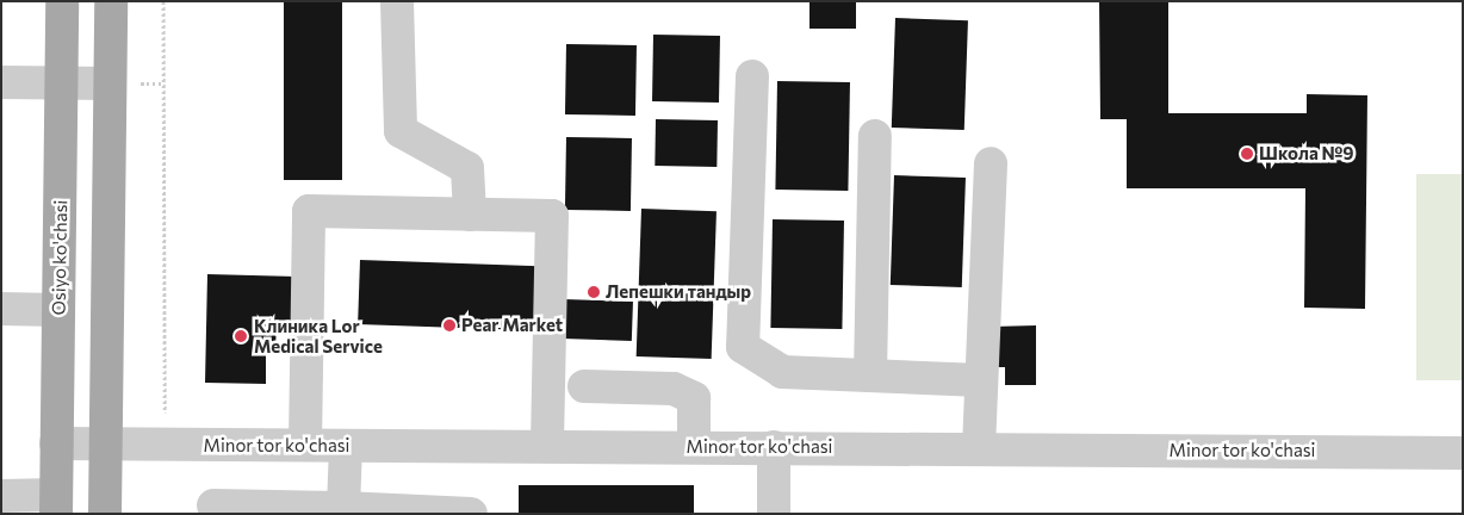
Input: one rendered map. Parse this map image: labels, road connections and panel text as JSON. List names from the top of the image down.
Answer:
{
  "streets": {
    "main road": ["Osiyo ko'chasi"],
    "street": ["Minor tor ko'chasi"]
  },
  "crossings": [
    ["Osiyo ko'chasi", "Minor tor ko'chasi"]
  ],
  "places": [
    "Школа №9",
    "Лепешки тандыр",
    "Pear Market",
    "Клиника Lor Medical Service"
  ]
}
